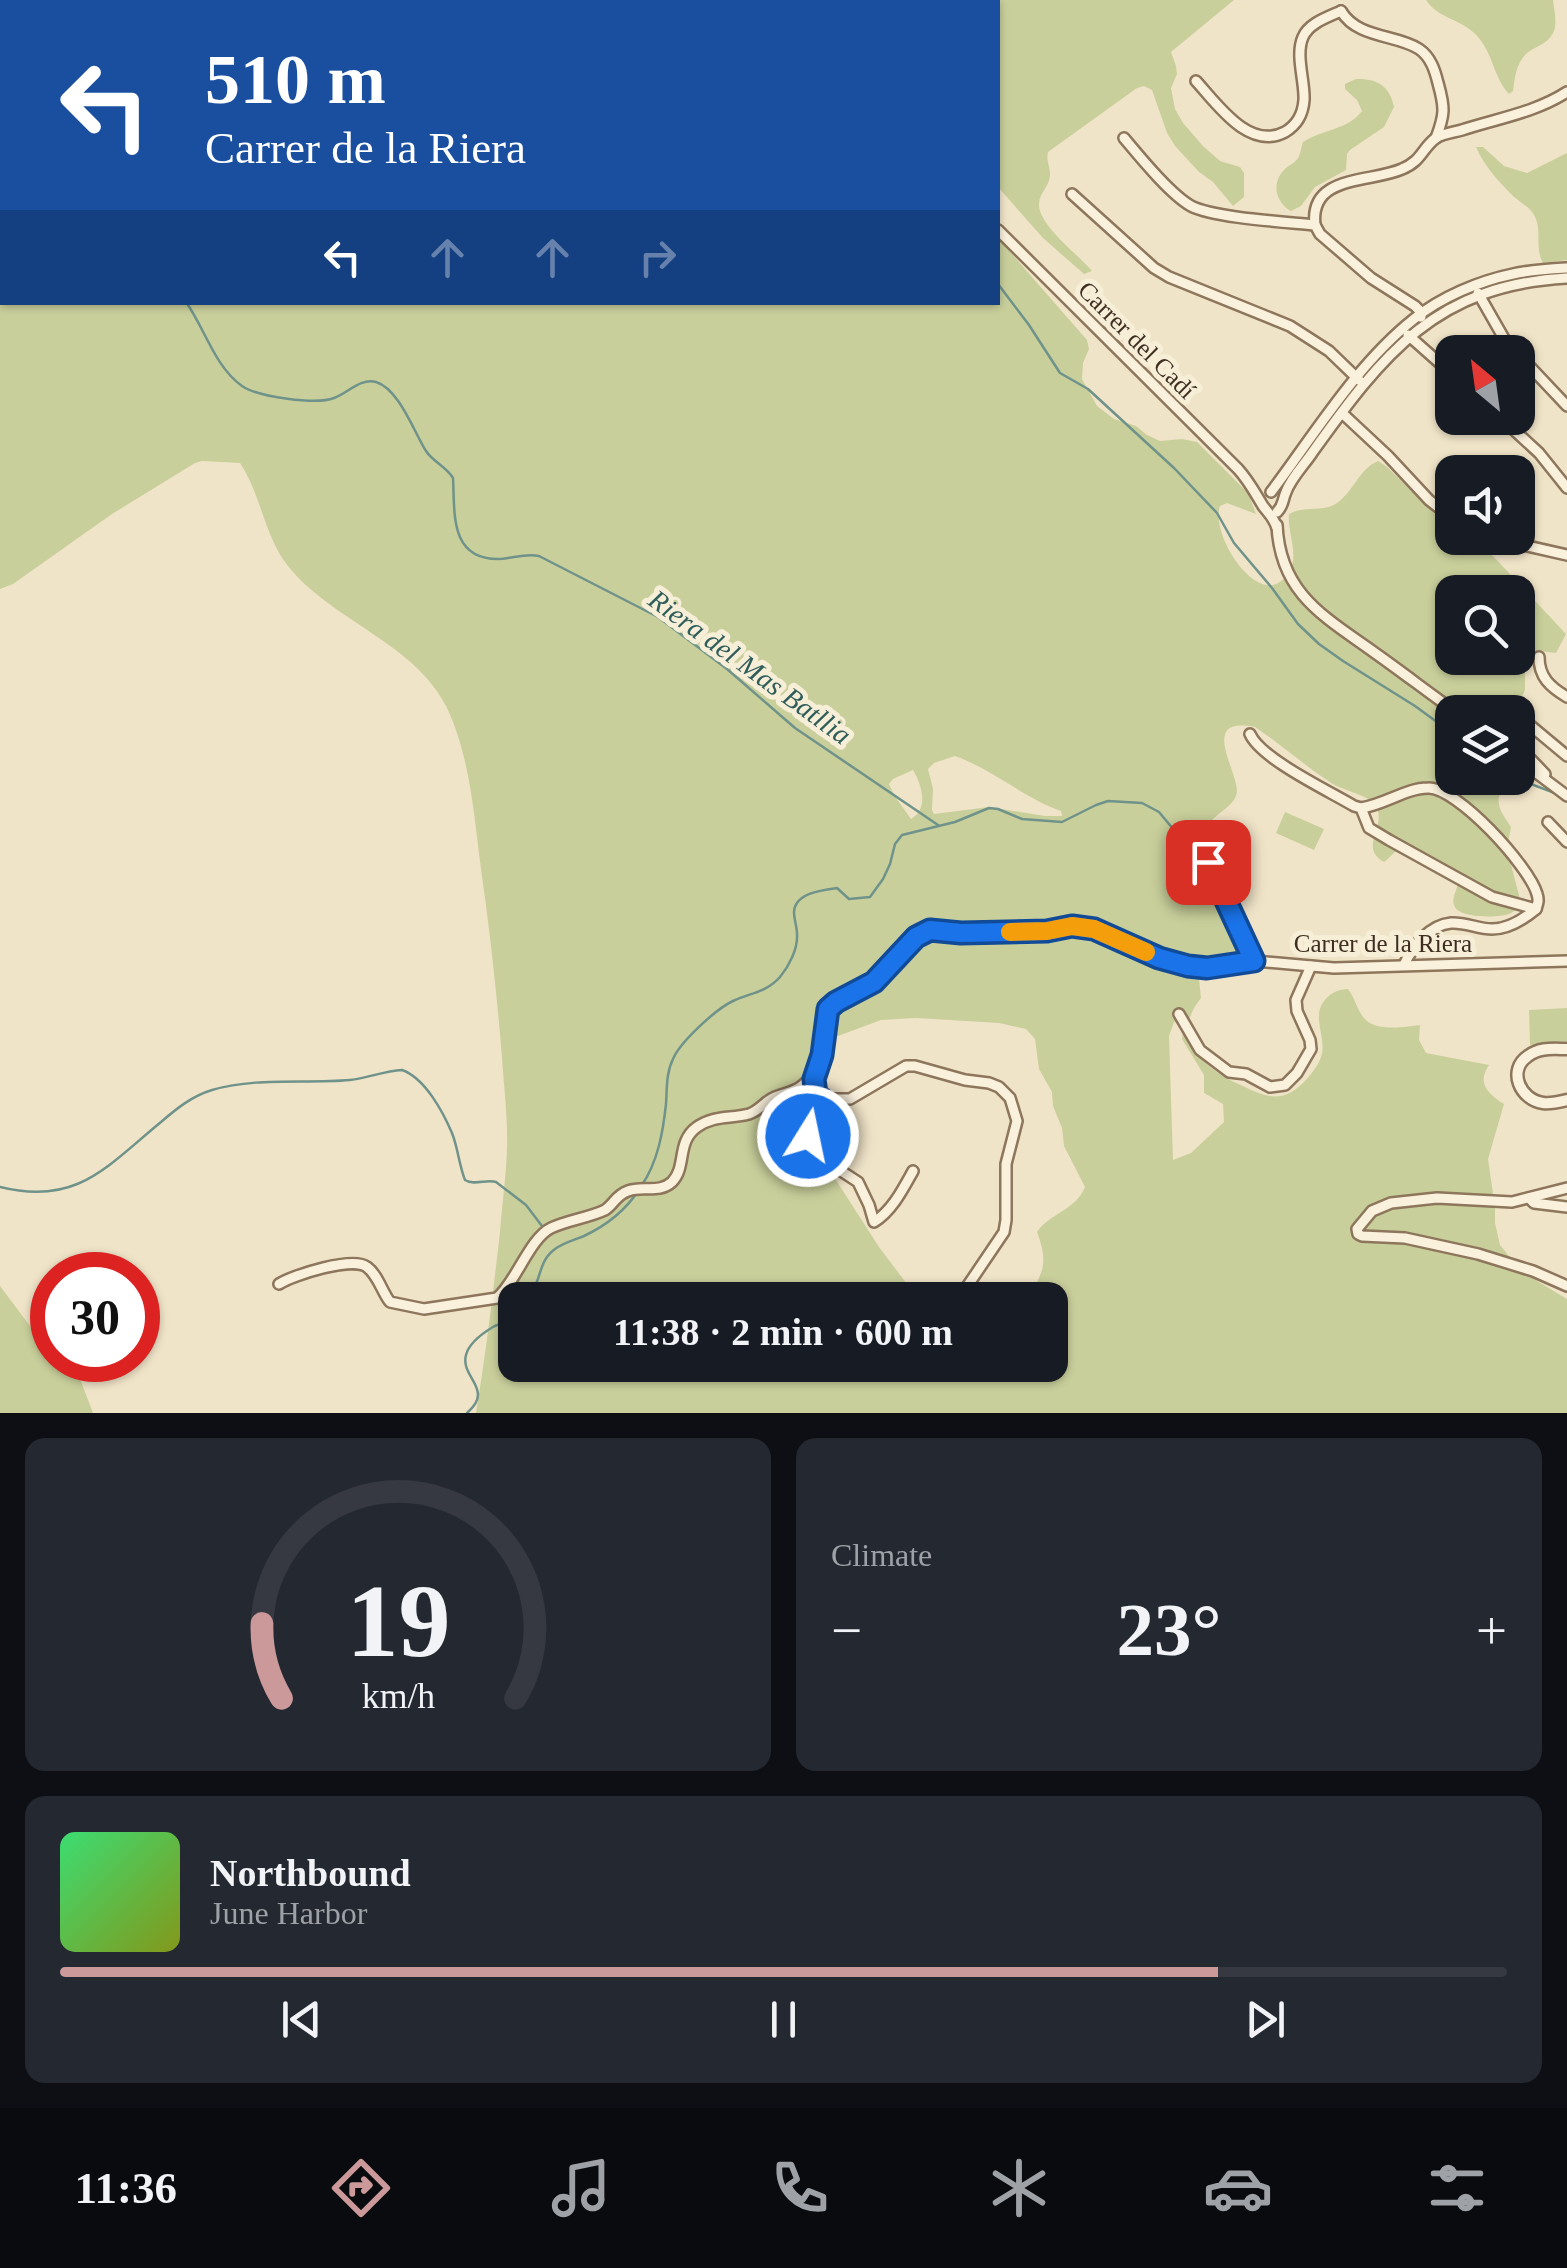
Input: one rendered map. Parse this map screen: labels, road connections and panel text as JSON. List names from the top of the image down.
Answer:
{
  "streets": {
    "street": ["Carrer del Cadí", "Carrer de la Riera"]
  },
  "water": ["Riera del Mas Batllia"],
  "north": "top left",
  "page": {
    "turn": ["510 m", "Carrer de la Riera"],
    "limit": "30",
    "trip": "11:38 · 2 min · 600 m",
    "tile": "Climate",
    "heat": ["−", "23°", "+"],
    "song": ["Northbound", "June Harbor"],
    "tabs": "11:36",
    "gauge": ["19", "km/h"]
  }
}
